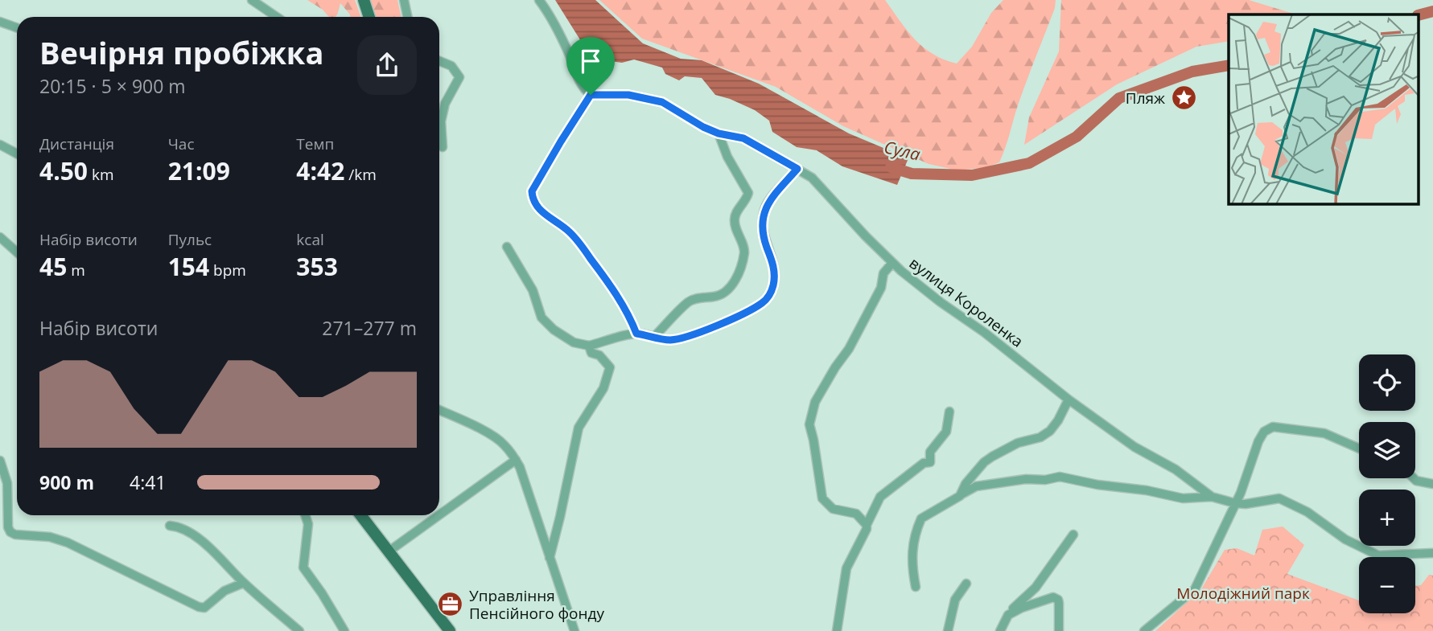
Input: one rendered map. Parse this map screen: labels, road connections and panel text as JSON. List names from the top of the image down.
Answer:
{
  "streets": {
    "street": ["вулиця Короленка"]
  },
  "water": ["Сула"],
  "parks": ["Молодіжний парк"],
  "places": {
    "place": ["Пляж"],
    "office": ["Управління Пенсійного фонду"]
  },
  "page": {
    "heading": ["Вечірня пробіжка", "20:15 · 5 × 900 m"],
    "stats": [
      ["Дистанція", "4.50 km"],
      ["Час", "21:09"],
      ["Темп", "4:42 /km"],
      ["Набір висоти", "45 m"],
      ["Пульс", "154 bpm"],
      ["kcal", "353"]
    ],
    "chart": ["Набір висоти", "271–277 m"],
    "map_buttons": ["+", "−"],
    "list": [
      {
        "name": "900 m",
        "note": "4:41"
      }
    ]
  }
}
